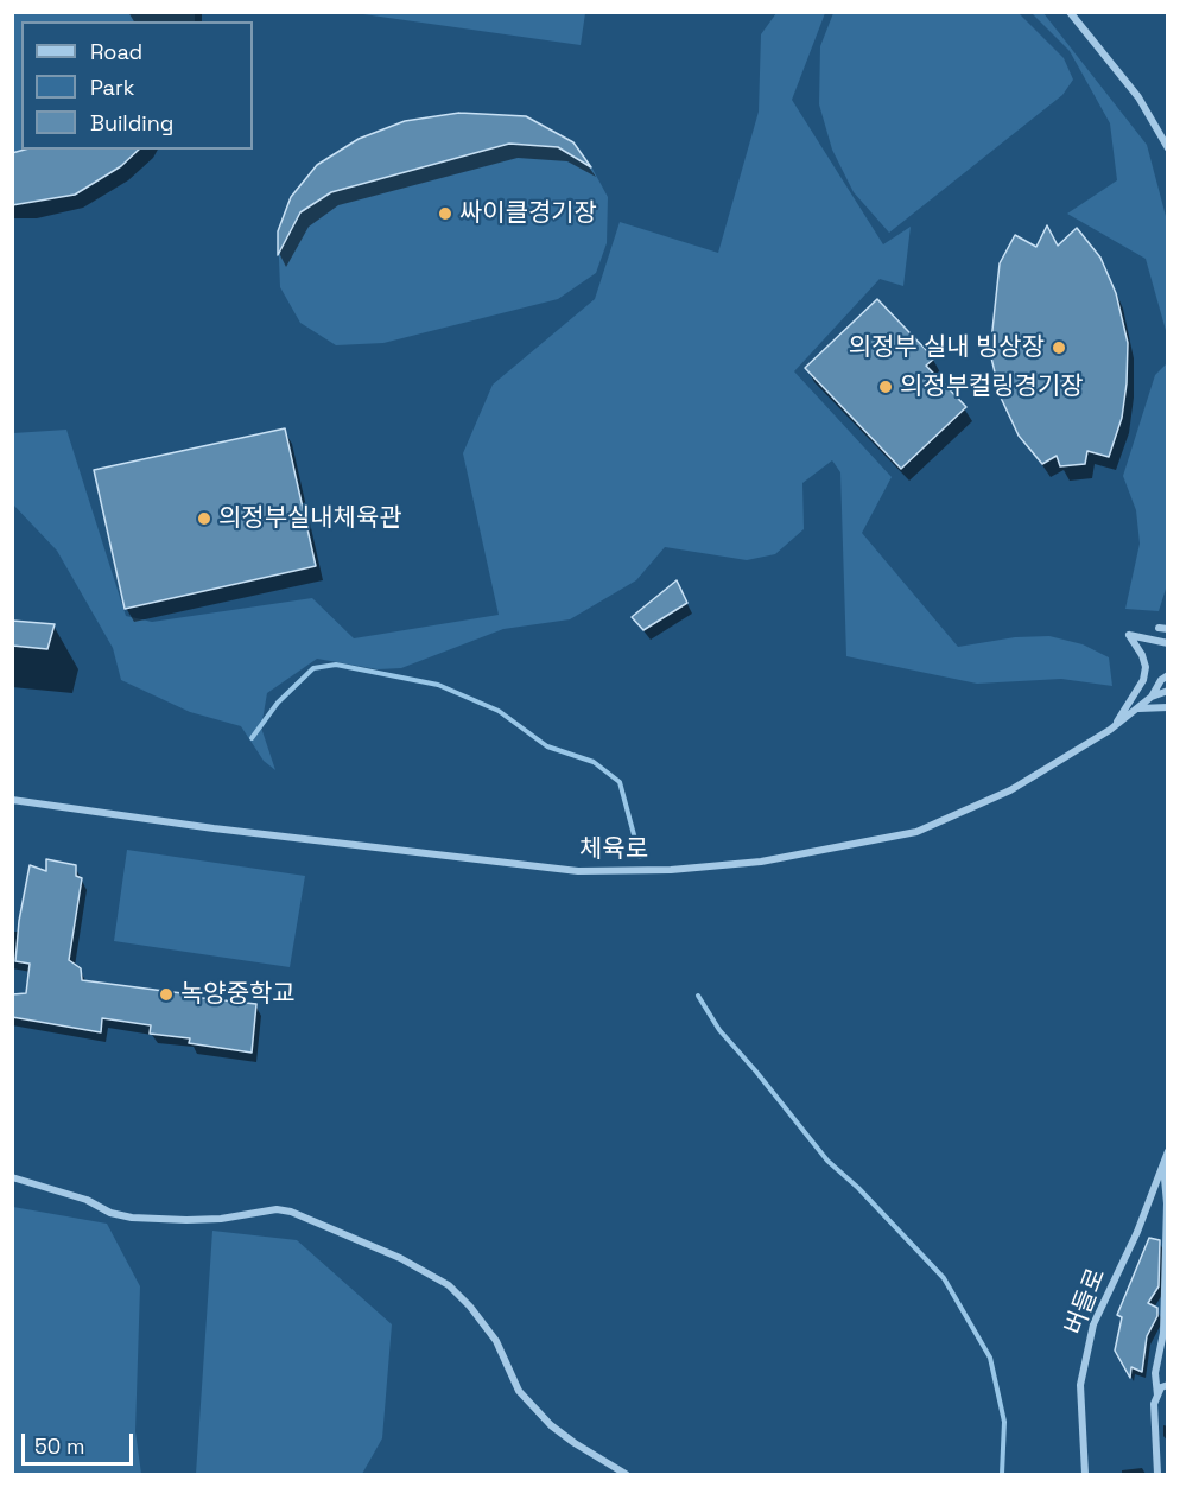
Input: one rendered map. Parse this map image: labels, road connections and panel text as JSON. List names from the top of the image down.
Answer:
{
  "streets": {
    "street": ["체육로", "버들로"]
  },
  "places": [
    "싸이클경기장",
    "의정부 실내 빙상장",
    "의정부컬링경기장",
    "의정부실내체육관",
    "녹양중학교"
  ],
  "legend": ["Road", "Park", "Building"],
  "scale_bar": "50 m"
}
